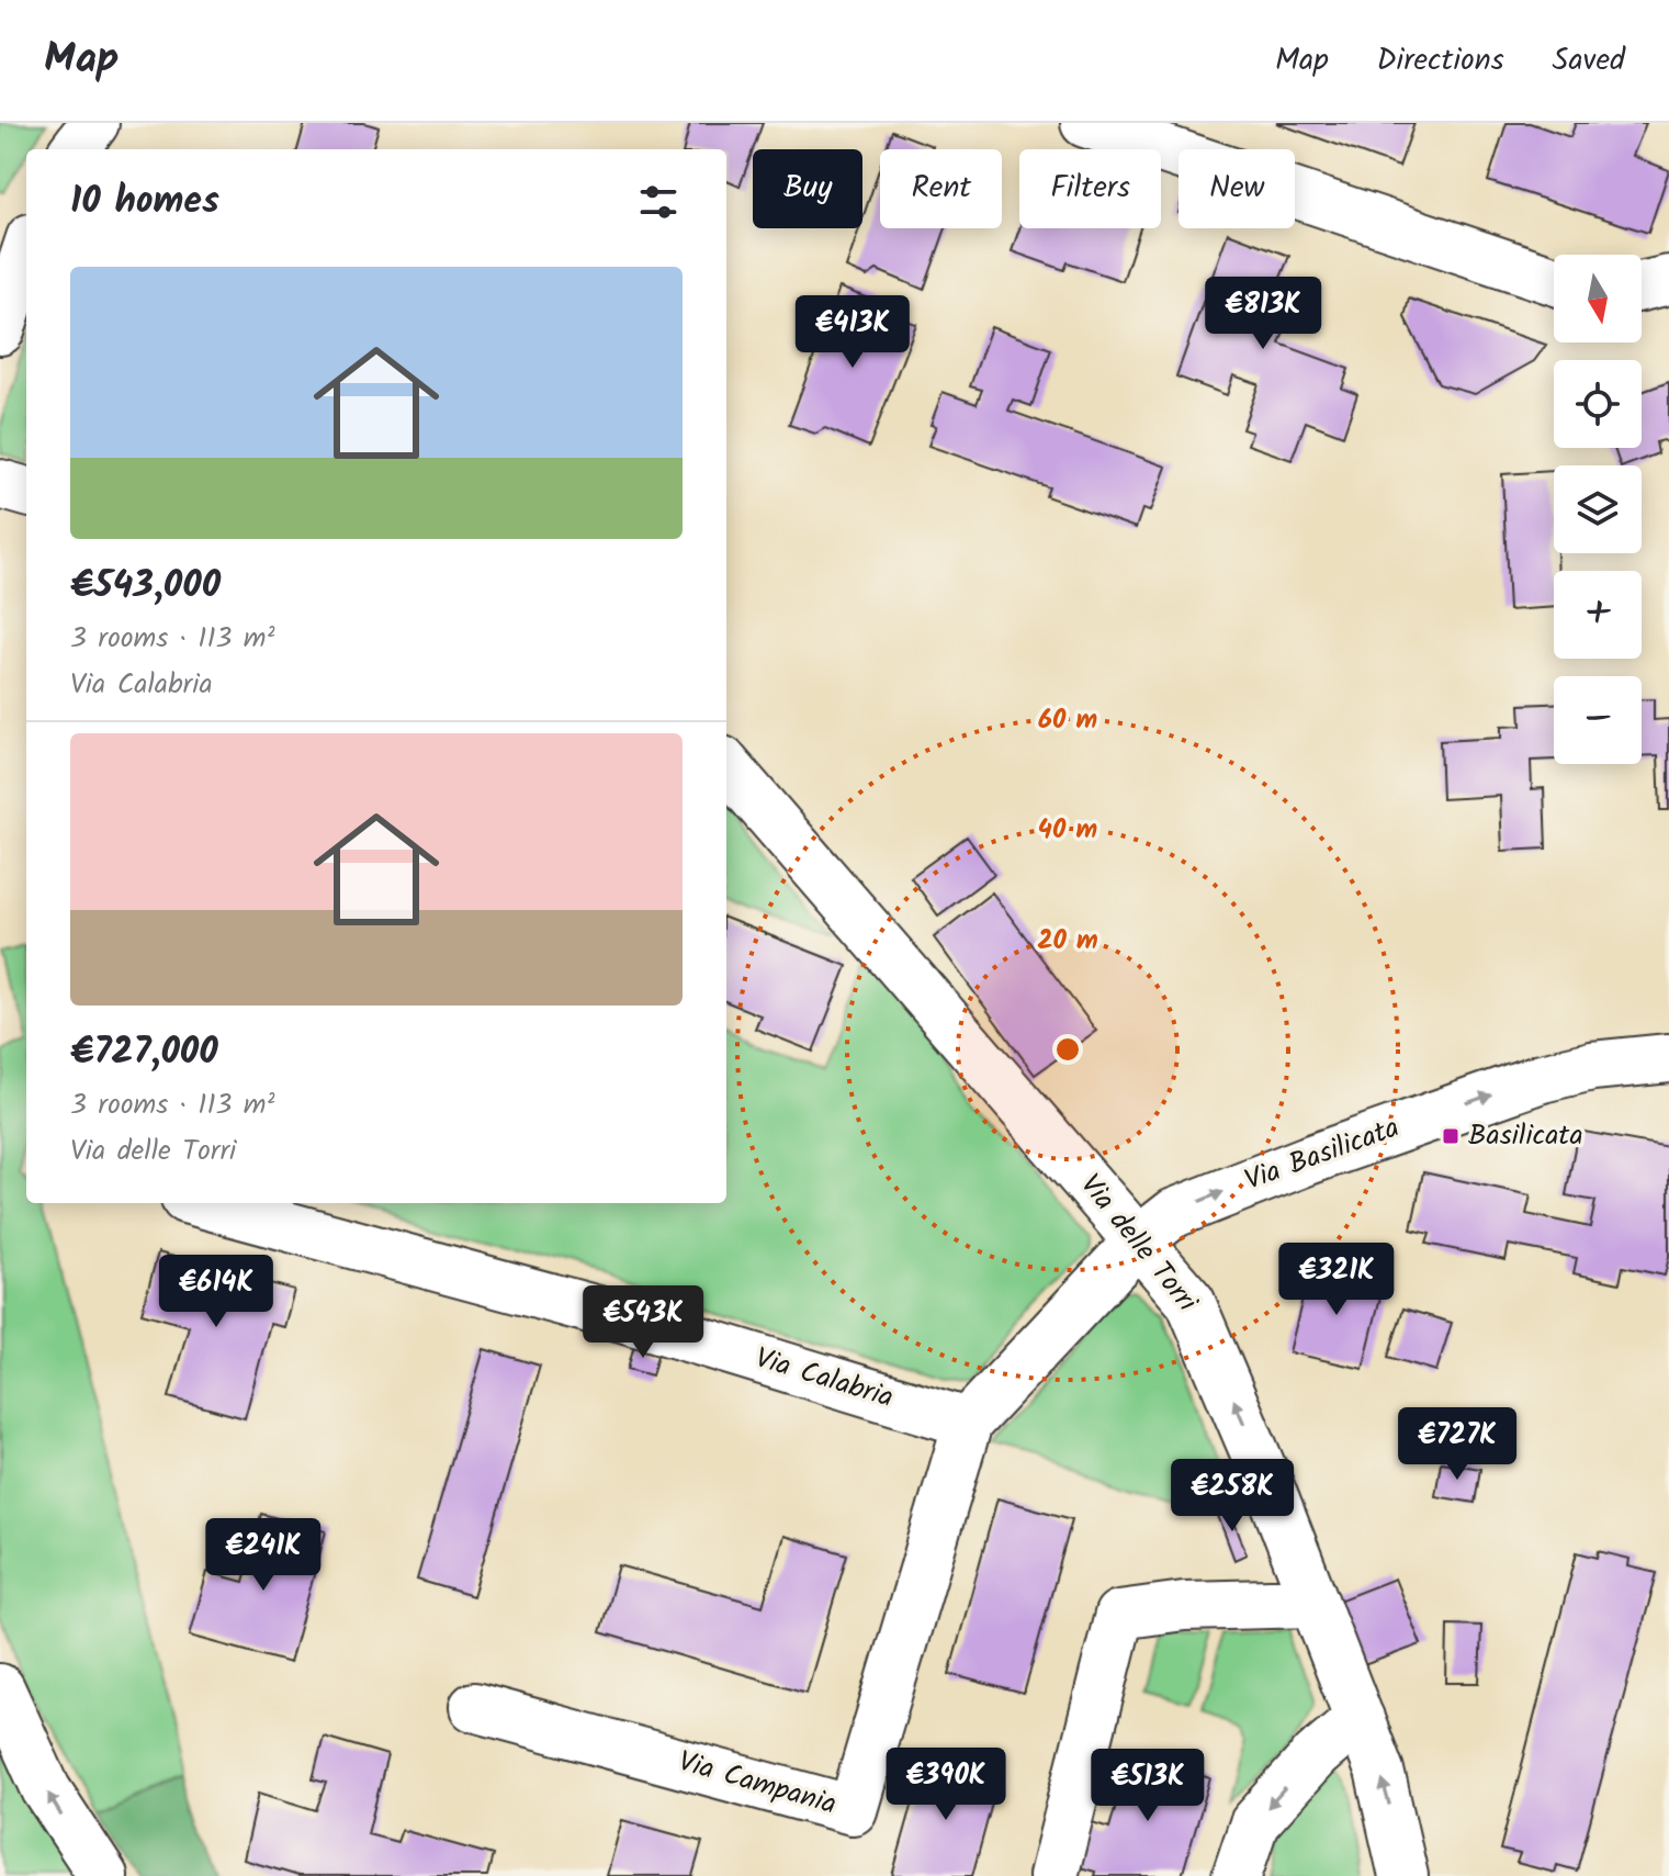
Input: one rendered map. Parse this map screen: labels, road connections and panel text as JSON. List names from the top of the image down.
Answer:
{
  "streets": {
    "street": [
      "Via Basilicata",
      "Via delle Torri",
      "Via Calabria",
      "Via Campania"
    ]
  },
  "crossings": [
    ["Via Basilicata", "Via delle Torri"],
    ["Via Calabria", "Via Campania"]
  ],
  "one_way": ["Via Basilicata", "Via delle Torri"],
  "places": {
    "transit": ["Basilicata"]
  },
  "north": "bottom",
  "page": {
    "header": "Map",
    "nav": ["Map", "Directions", "Saved"],
    "chip": [
      "Buy",
      "Rent",
      "Filters",
      "New"
    ],
    "heading": "10 homes",
    "map_buttons": ["+", "−"],
    "list": [
      {
        "name": "€543,000",
        "note": "3 rooms · 113 m² · Via Calabria"
      },
      {
        "name": "€727,000",
        "note": "3 rooms · 113 m² · Via delle Torri"
      }
    ],
    "price": [
      "€813K",
      "€413K",
      "€321K",
      "€614K",
      "€543K",
      "€727K",
      "€258K",
      "€241K",
      "€390K",
      "€513K"
    ]
  },
  "rings": ["60 m", "40 m", "20 m"]
}
